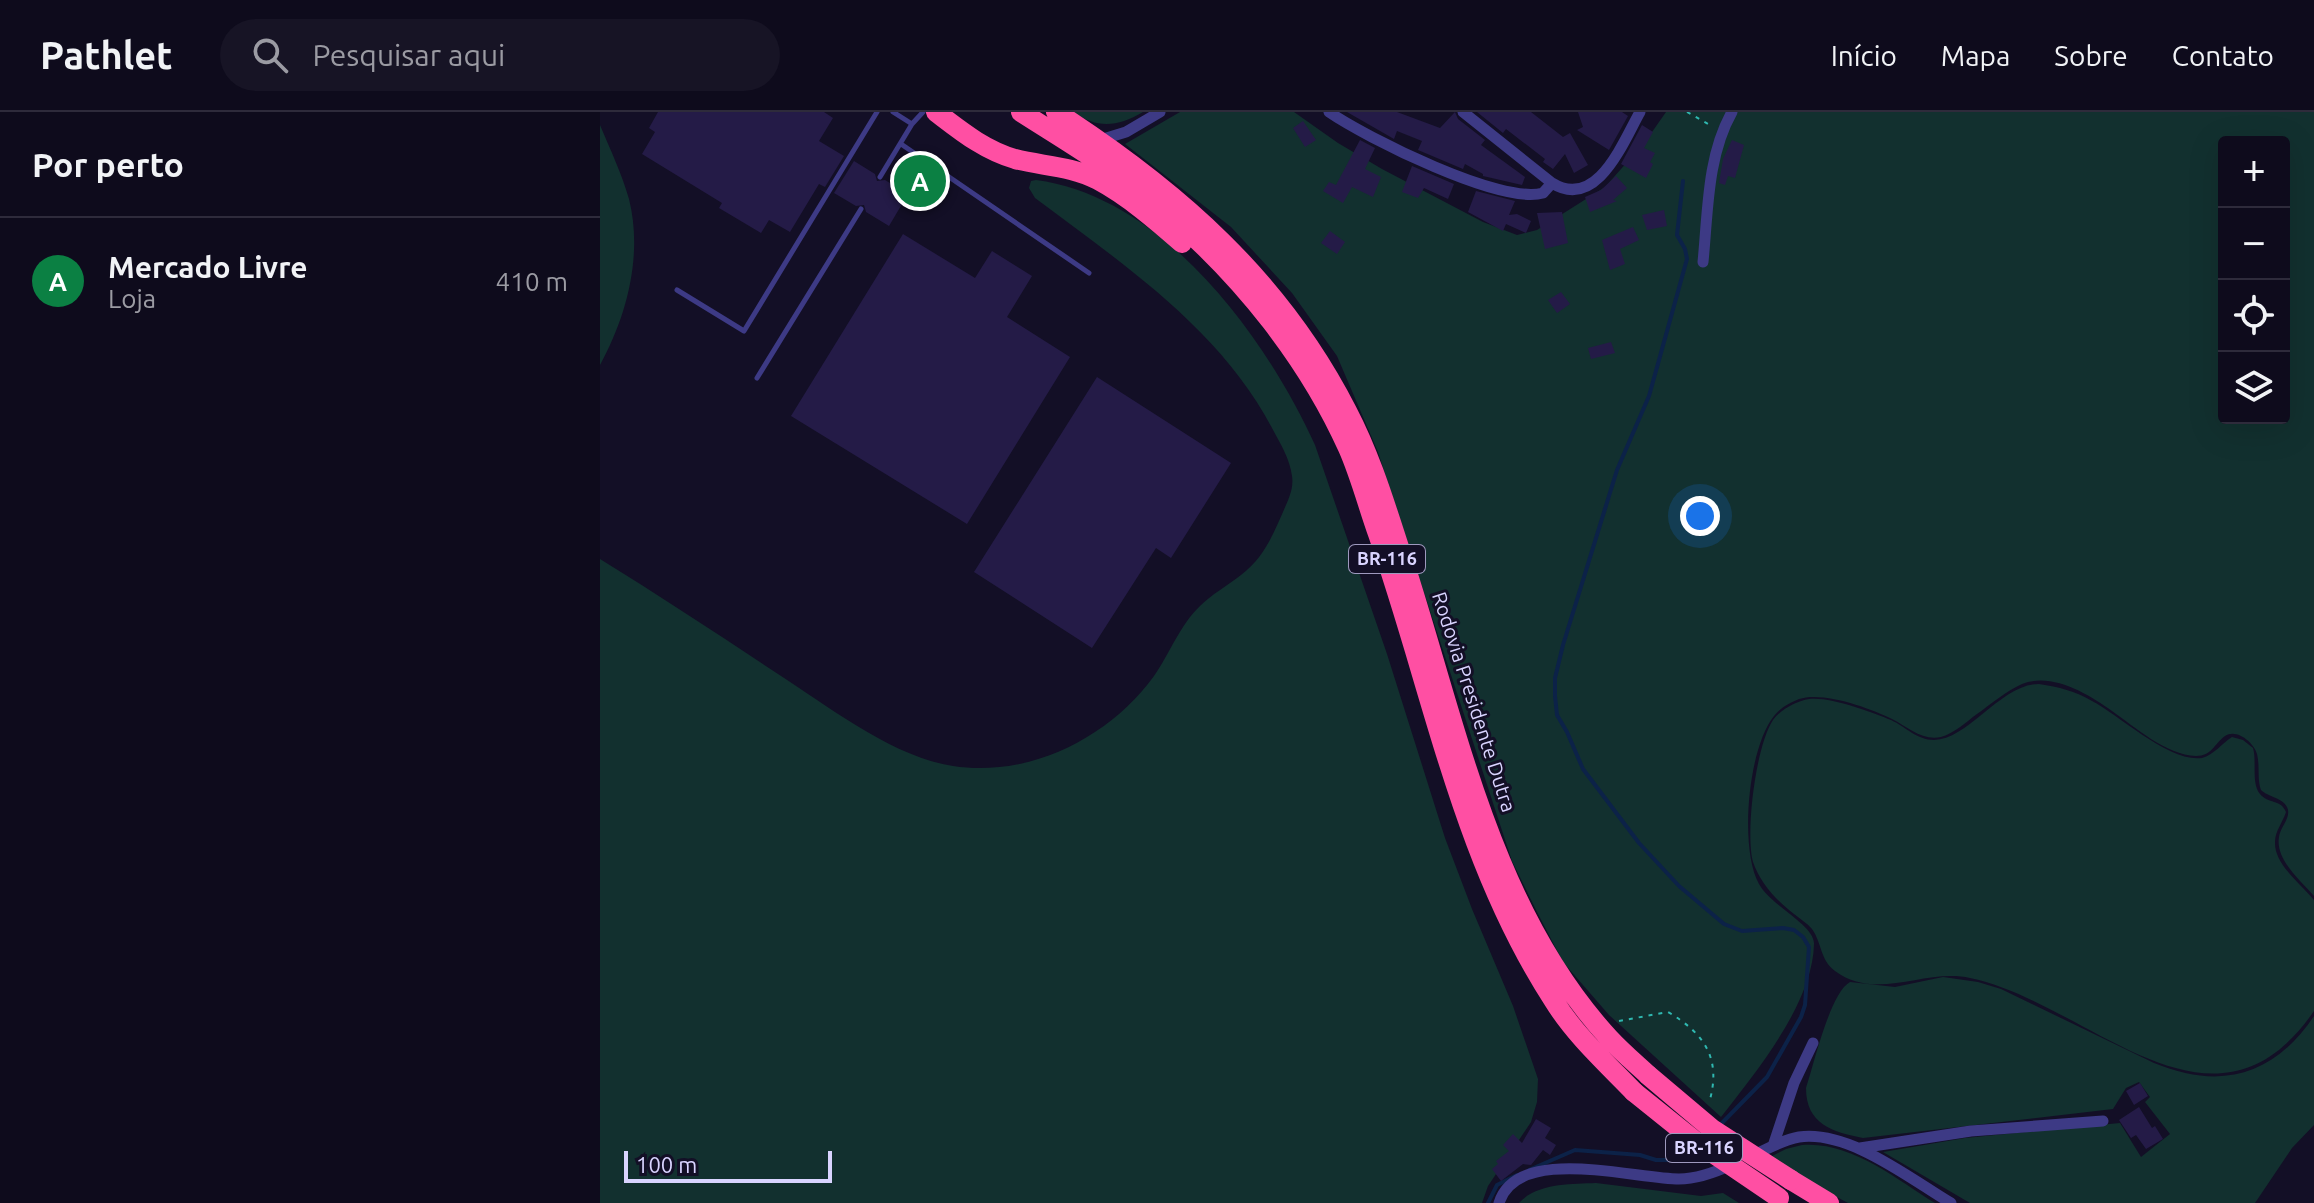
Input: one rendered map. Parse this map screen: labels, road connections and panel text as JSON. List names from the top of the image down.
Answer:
{
  "streets": {
    "highway": ["BR-116", "Rodovia Presidente Dutra"]
  },
  "scale_bar": "100 m",
  "page": {
    "header": "Pathlet",
    "search": "Pesquisar aqui",
    "nav": [
      "Início",
      "Mapa",
      "Sobre",
      "Contato"
    ],
    "heading": "Por perto",
    "map_buttons": ["+", "−"],
    "pins": "A",
    "list": [
      {
        "mark": "A",
        "name": "Mercado Livre",
        "note": "Loja",
        "value": "410 m"
      }
    ],
    "scale": "100 m"
  }
}
